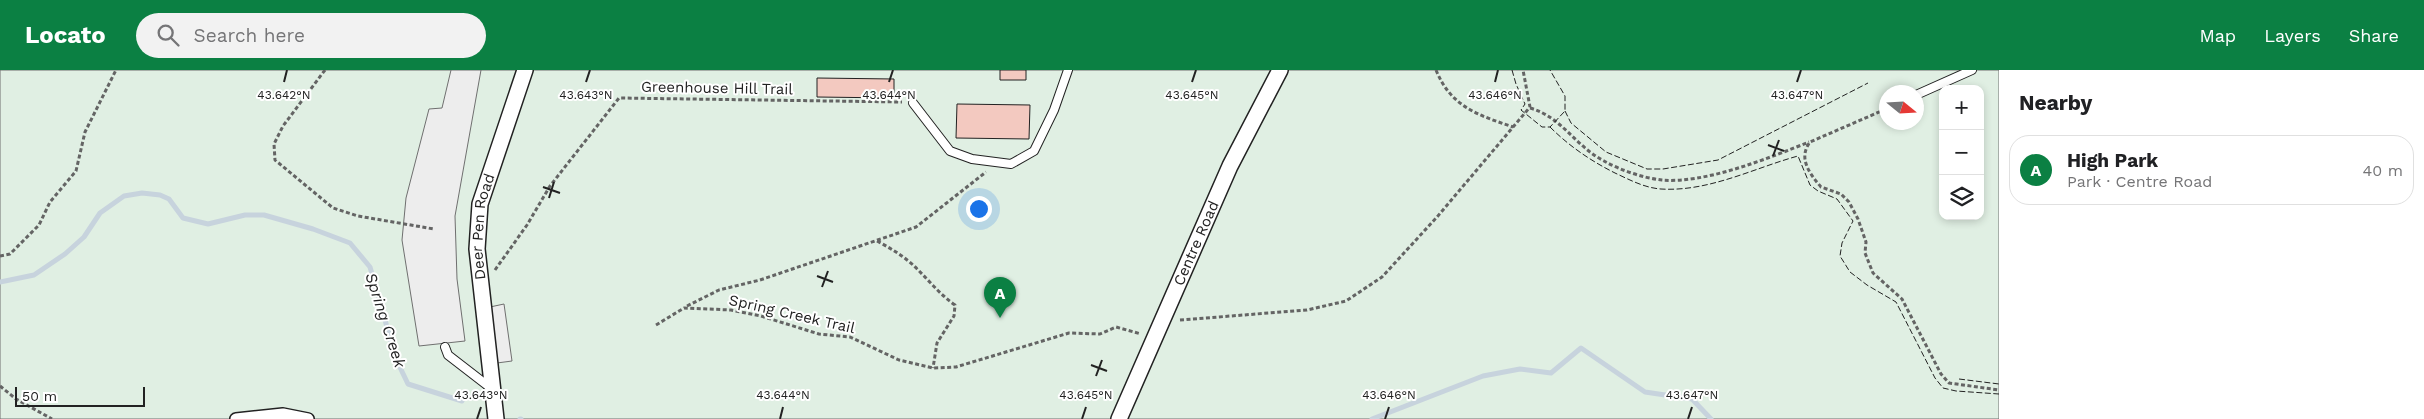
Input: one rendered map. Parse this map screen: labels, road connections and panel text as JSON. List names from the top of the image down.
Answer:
{
  "streets": {
    "street": ["Deer Pen Road", "Centre Road"],
    "path": ["Greenhouse Hill Trail", "Spring Creek Trail"]
  },
  "crossings": [
    ["Centre Road", "Spring Creek Trail"]
  ],
  "water": ["Spring Creek"],
  "scale_bar": "50 m",
  "north": "right",
  "page": {
    "header": "Locato",
    "search": "Search here",
    "nav": ["Map", "Layers", "Share"],
    "heading": "Nearby",
    "map_buttons": ["+", "−"],
    "list": [
      {
        "mark": "A",
        "name": "High Park",
        "note": "Park · Centre Road",
        "value": "40 m"
      }
    ],
    "pins": "A",
    "scale": "50 m"
  },
  "coordinates": [
    "43.642°N",
    "43.643°N",
    "43.644°N",
    "43.645°N",
    "43.646°N",
    "43.647°N"
  ]
}
